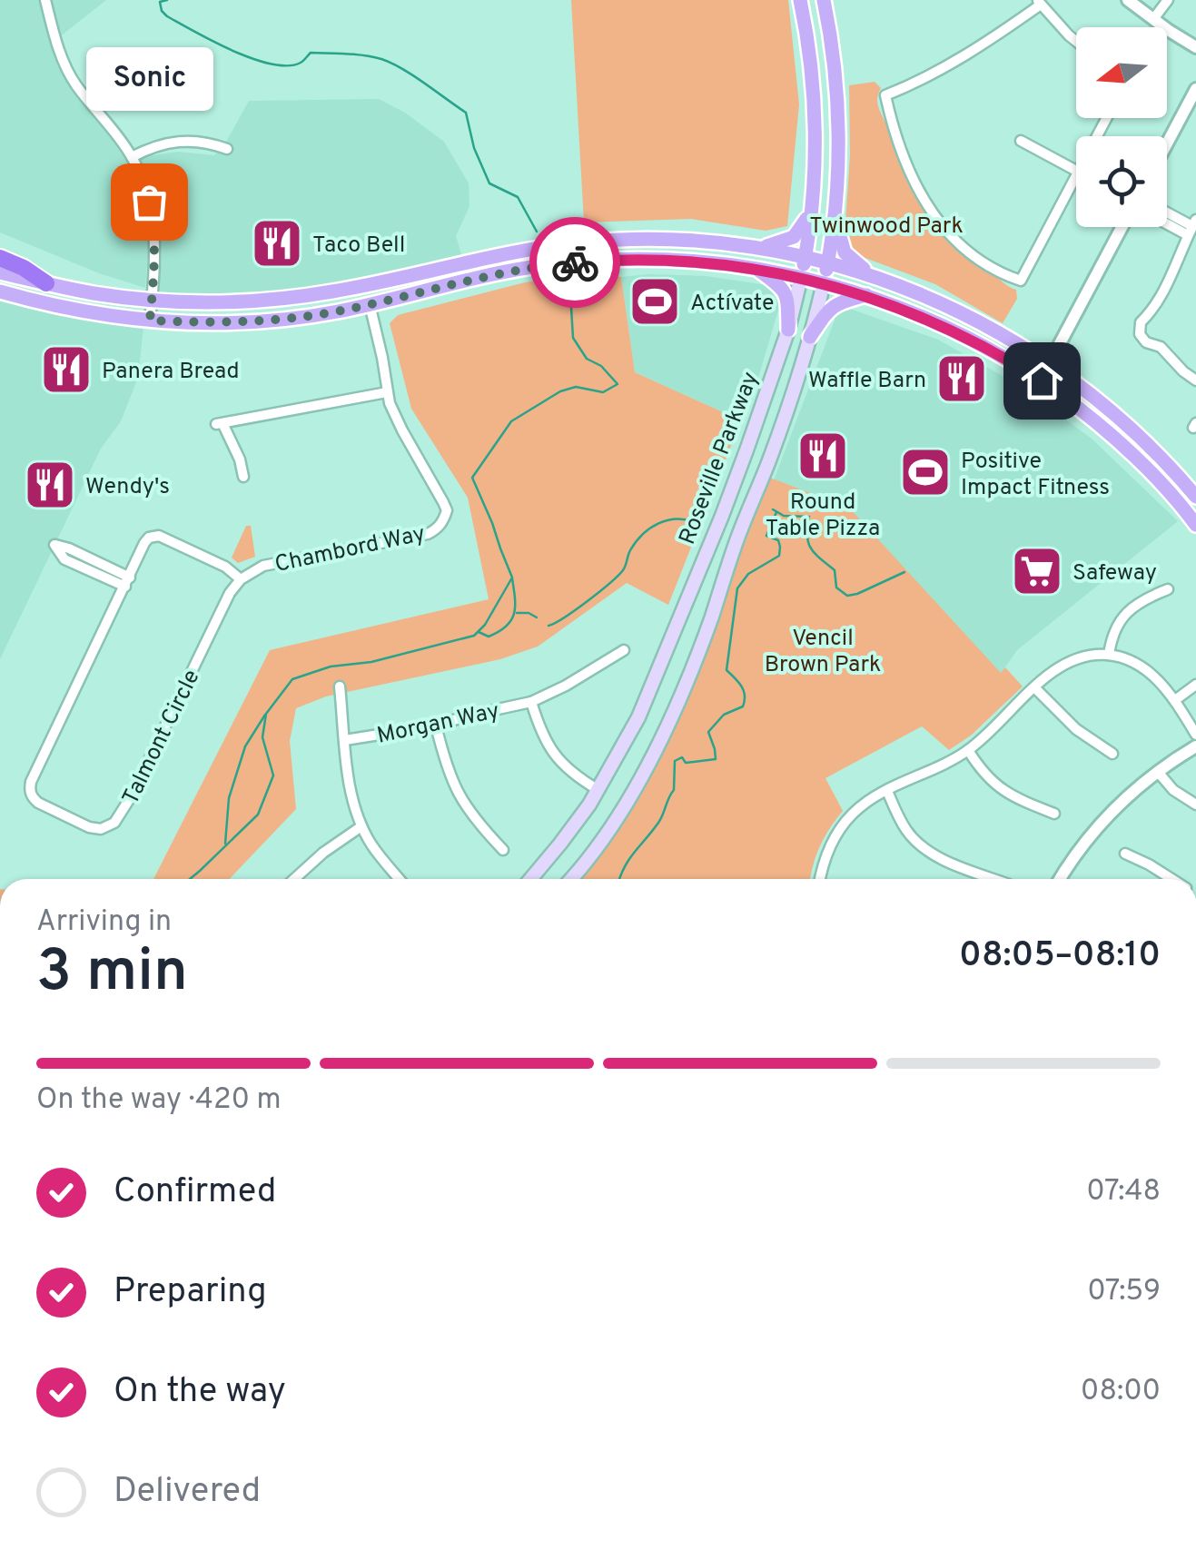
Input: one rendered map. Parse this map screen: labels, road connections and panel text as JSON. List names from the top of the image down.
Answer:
{
  "streets": {
    "main road": ["Roseville Parkway"],
    "street": ["Chambord Way", "Morgan Way", "Talmont Circle"]
  },
  "crossings": [
    ["Chambord Way", "Talmont Circle"]
  ],
  "parks": ["Twinwood Park", "Vencil Brown Park"],
  "places": {
    "other": ["Sonic"],
    "restaurant": [
      "Taco Bell",
      "Panera Bread",
      "Waffle Barn",
      "Round Table Pizza",
      "Wendy's"
    ],
    "sports": ["Actívate", "Positive Impact Fitness"],
    "supermarket": ["Safeway"]
  },
  "north": "left",
  "page": {
    "bubble": "Sonic",
    "heading": ["3 min", "Arriving in", "08:05–08:10"],
    "bar": "On the way · 420 m",
    "list": [
      ["Confirmed", "07:48"],
      ["Preparing", "07:59"],
      ["On the way", "08:00"],
      "Delivered"
    ]
  }
}
